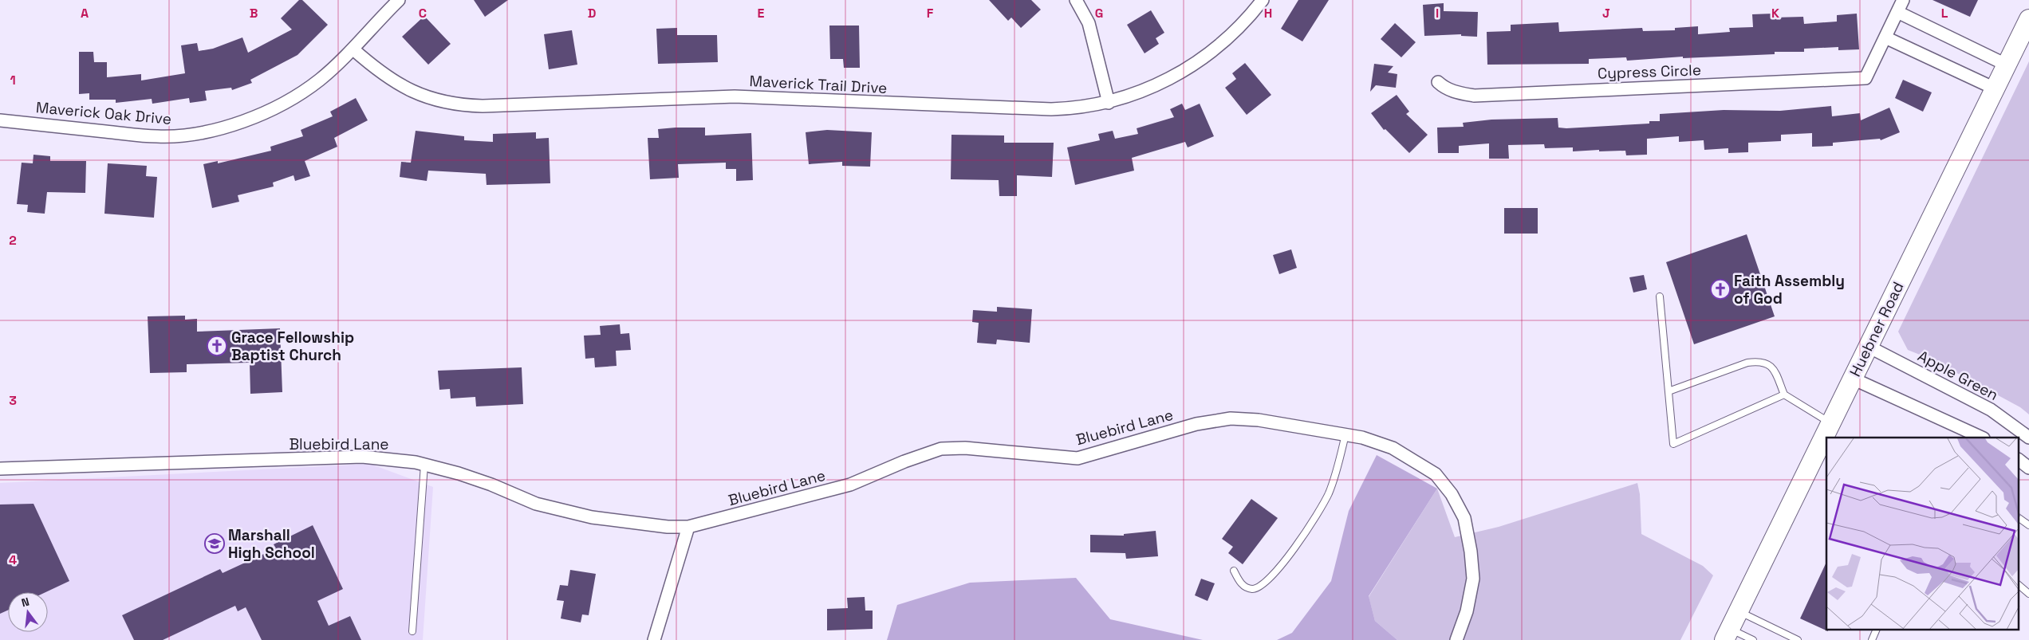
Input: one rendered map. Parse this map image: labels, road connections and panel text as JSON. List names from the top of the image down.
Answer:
{
  "streets": {
    "main road": ["Huebner Road"],
    "street": [
      "Cypress Circle",
      "Maverick Trail Drive",
      "Maverick Oak Drive",
      "Apple Green",
      "Bluebird Lane"
    ]
  },
  "crossings": [
    ["Maverick Trail Drive", "Maverick Oak Drive"],
    ["Huebner Road", "Apple Green"]
  ],
  "places": {
    "church": ["Faith Assembly of God", "Grace Fellowship Baptist Church"],
    "school or university": ["Marshall High School"]
  },
  "north": "top",
  "grid": {
    "columns": [
      "A",
      "B",
      "C",
      "D",
      "E",
      "F",
      "G",
      "H",
      "I",
      "J",
      "K",
      "L"
    ],
    "rows": [
      "1",
      "2",
      "3",
      "4"
    ]
  }
}
